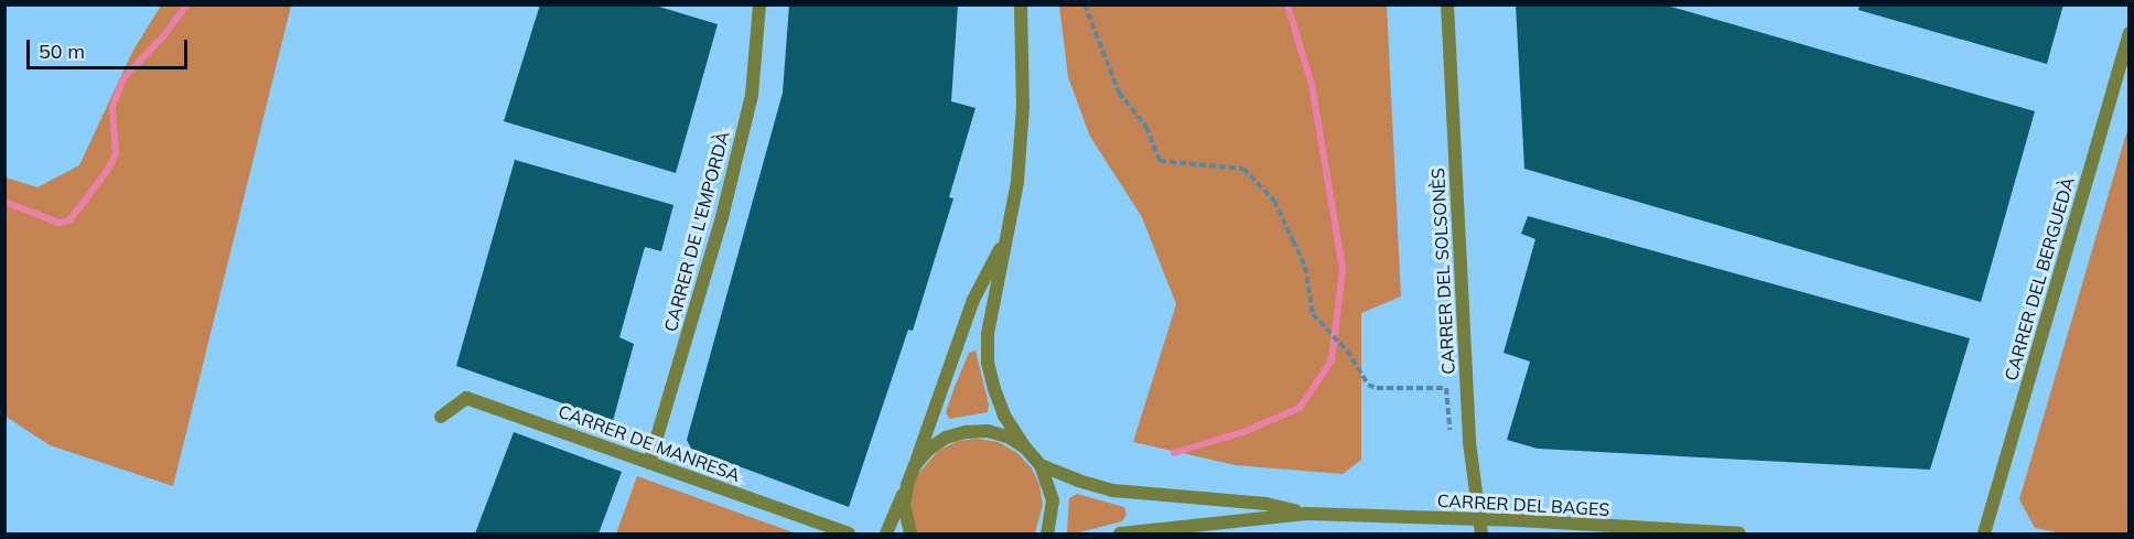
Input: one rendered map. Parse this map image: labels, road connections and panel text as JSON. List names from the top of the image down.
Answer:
{
  "streets": {
    "street": [
      "CARRER DE L'EMPORDÀ",
      "CARRER DEL SOLSONÈS",
      "CARRER DEL BERGUEDÀ",
      "CARRER DE MANRESA",
      "CARRER DEL BAGES"
    ]
  },
  "crossings": [
    ["CARRER DE L'EMPORDÀ", "CARRER DE MANRESA"],
    ["CARRER DEL SOLSONÈS", "CARRER DEL BAGES"]
  ],
  "scale_bar": "50 m"
}
